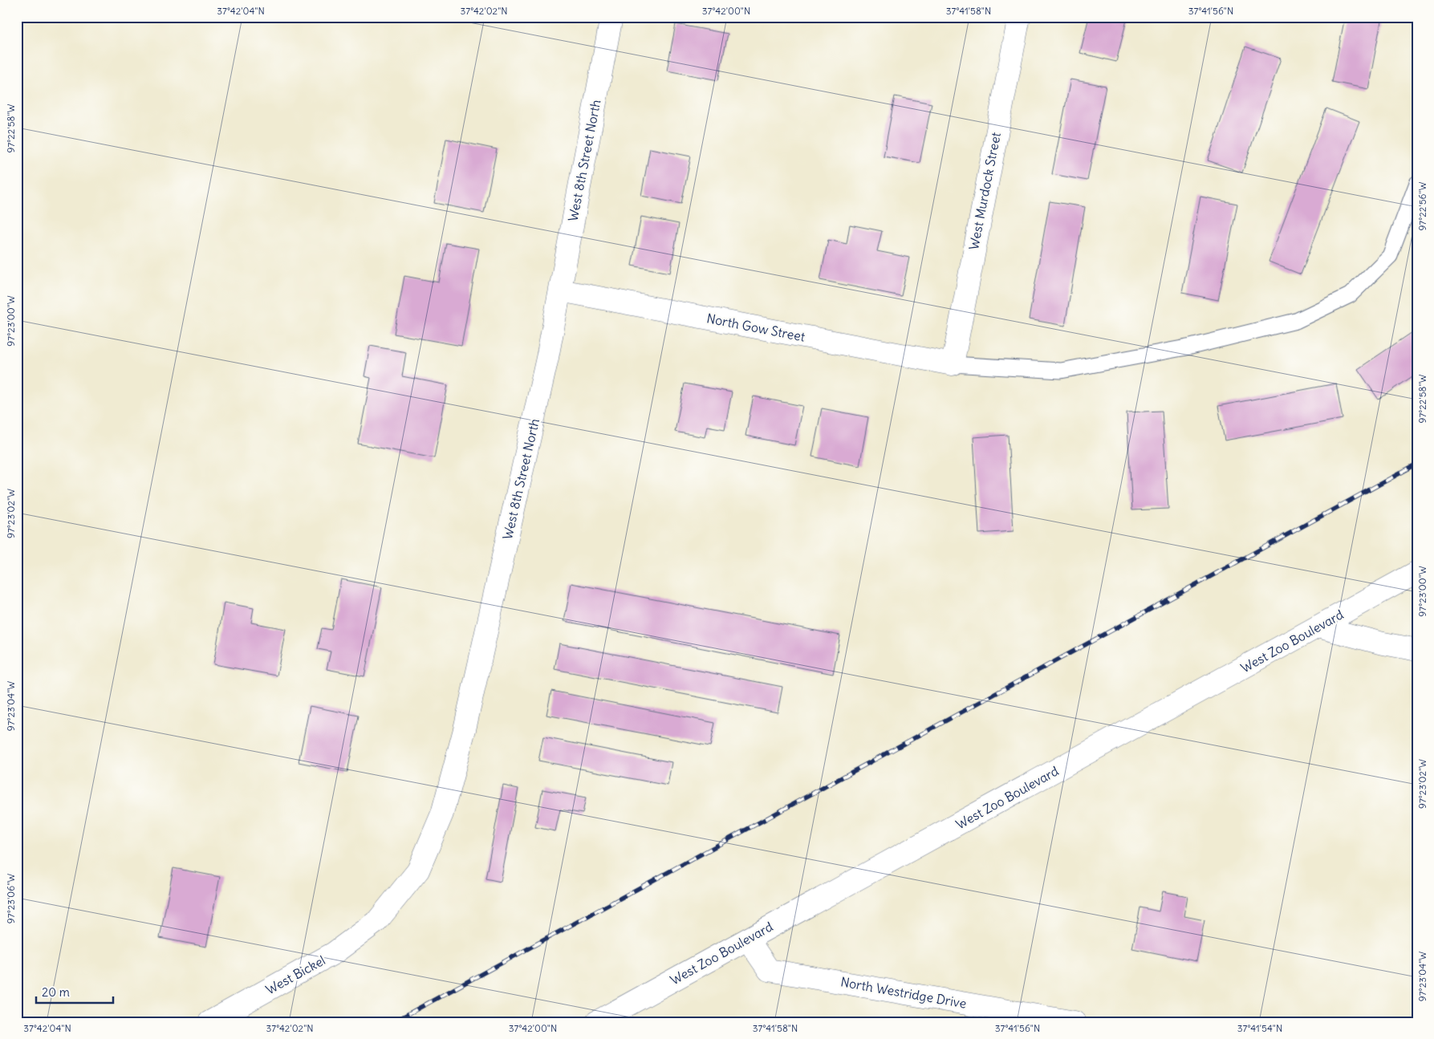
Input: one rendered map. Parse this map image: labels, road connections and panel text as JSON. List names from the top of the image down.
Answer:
{
  "streets": {
    "street": [
      "West 8th Street North",
      "West Murdock Street",
      "North Gow Street",
      "West Zoo Boulevard",
      "West Bickel",
      "North Westridge Drive"
    ]
  },
  "crossings": [
    ["West 8th Street North", "North Gow Street"],
    ["West 8th Street North", "West Bickel"],
    ["West Murdock Street", "North Gow Street"],
    ["West Zoo Boulevard", "North Westridge Drive"]
  ],
  "scale_bar": "20 m",
  "coordinates": [
    "37°42'04\"N",
    "37°42'02\"N",
    "37°42'00\"N",
    "37°41'58\"N",
    "37°41'56\"N",
    "97°22'58\"W",
    "97°22'56\"W",
    "97°23'00\"W",
    "97°23'02\"W",
    "97°23'04\"W",
    "97°23'06\"W",
    "37°41'54\"N"
  ]
}
